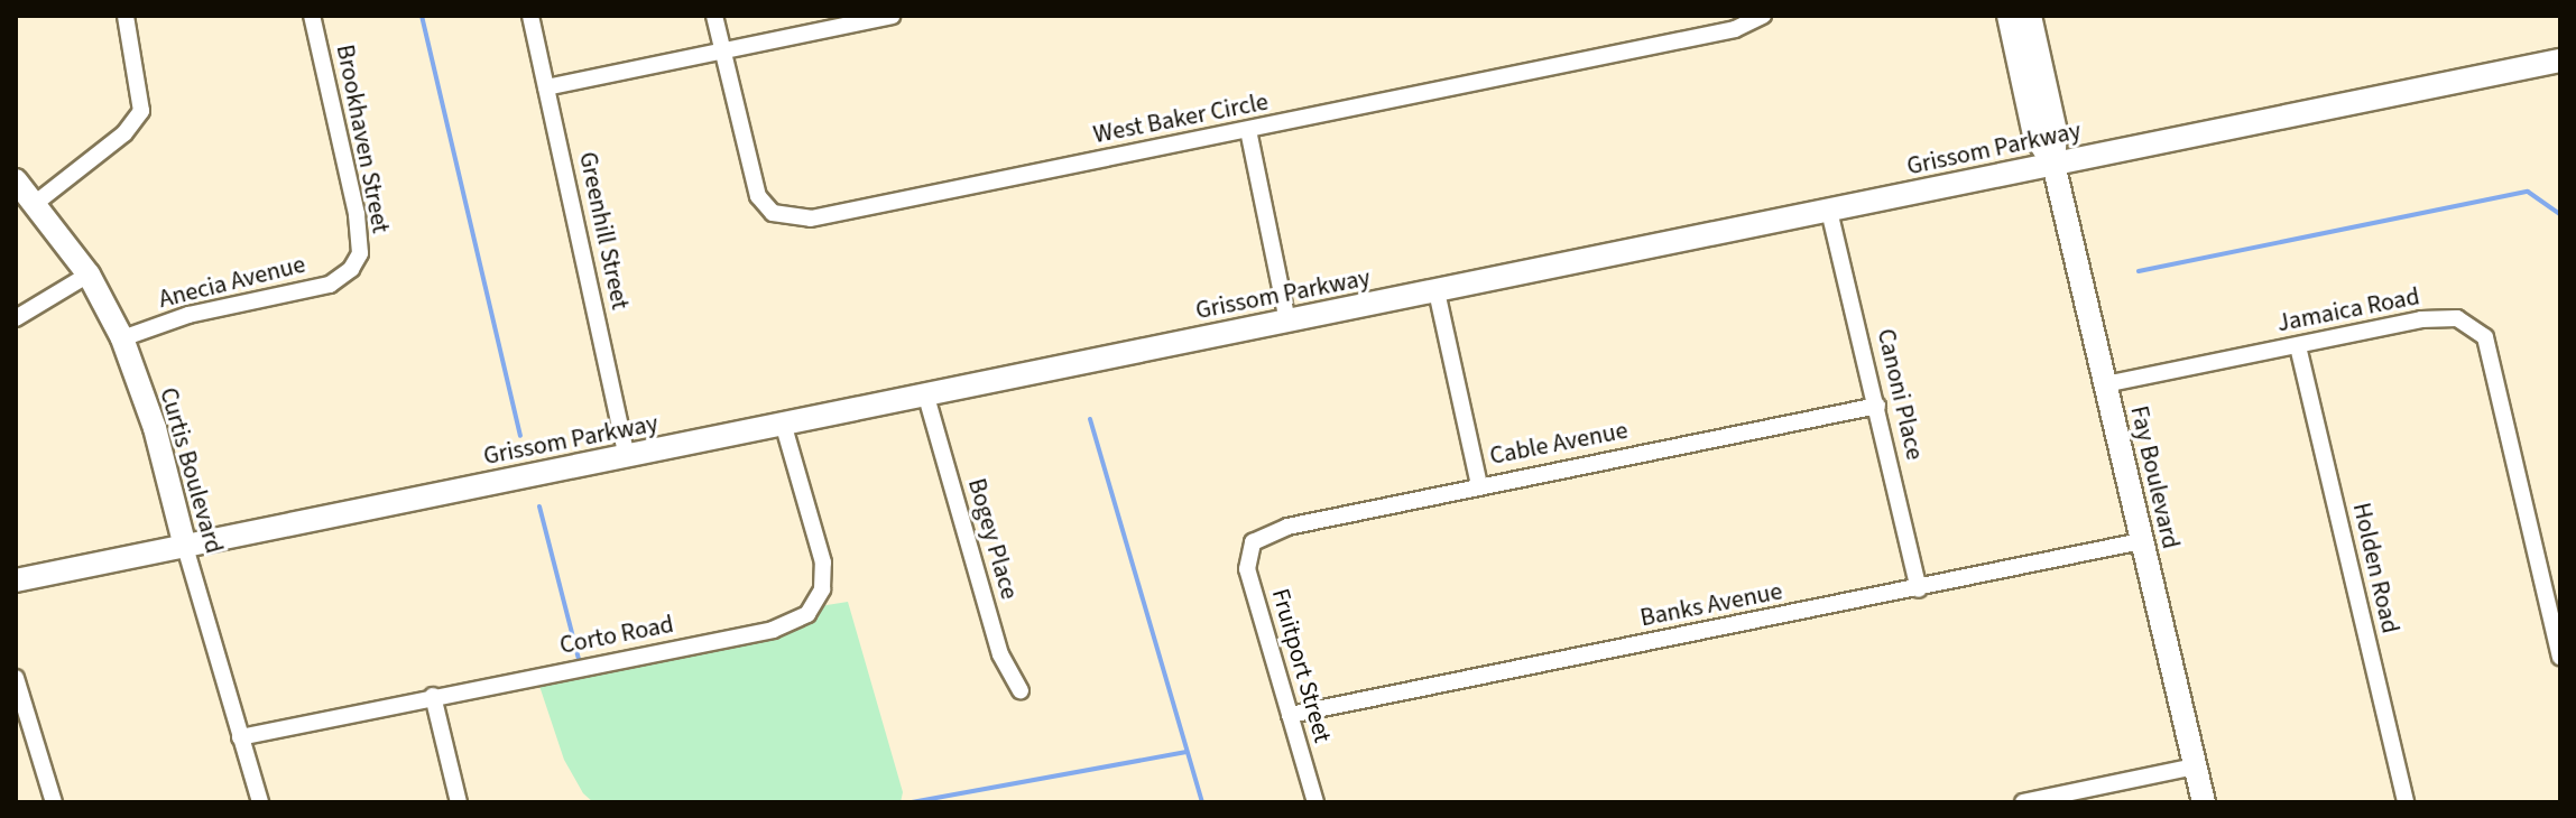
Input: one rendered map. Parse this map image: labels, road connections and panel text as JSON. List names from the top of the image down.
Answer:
{
  "streets": {
    "main road": ["Grissom Parkway", "Curtis Boulevard", "Fay Boulevard"],
    "street": [
      "West Baker Circle",
      "Brookhaven Street",
      "Greenhill Street",
      "Anecia Avenue",
      "Jamaica Road",
      "Canoni Place",
      "Cable Avenue",
      "Bogey Place",
      "Holden Road",
      "Banks Avenue",
      "Corto Road",
      "Fruitport Street"
    ]
  },
  "crossings": [
    ["Brookhaven Street", "Anecia Avenue"],
    ["Grissom Parkway", "Greenhill Street"],
    ["Grissom Parkway", "Canoni Place"],
    ["Grissom Parkway", "Curtis Boulevard"],
    ["Grissom Parkway", "Fay Boulevard"],
    ["Grissom Parkway", "Bogey Place"],
    ["Grissom Parkway", "Corto Road"],
    ["Anecia Avenue", "Curtis Boulevard"],
    ["Jamaica Road", "Fay Boulevard"],
    ["Jamaica Road", "Holden Road"],
    ["Canoni Place", "Cable Avenue"],
    ["Canoni Place", "Banks Avenue"],
    ["Cable Avenue", "Fruitport Street"],
    ["Curtis Boulevard", "Corto Road"],
    ["Fay Boulevard", "Banks Avenue"],
    ["Banks Avenue", "Fruitport Street"]
  ]
}
